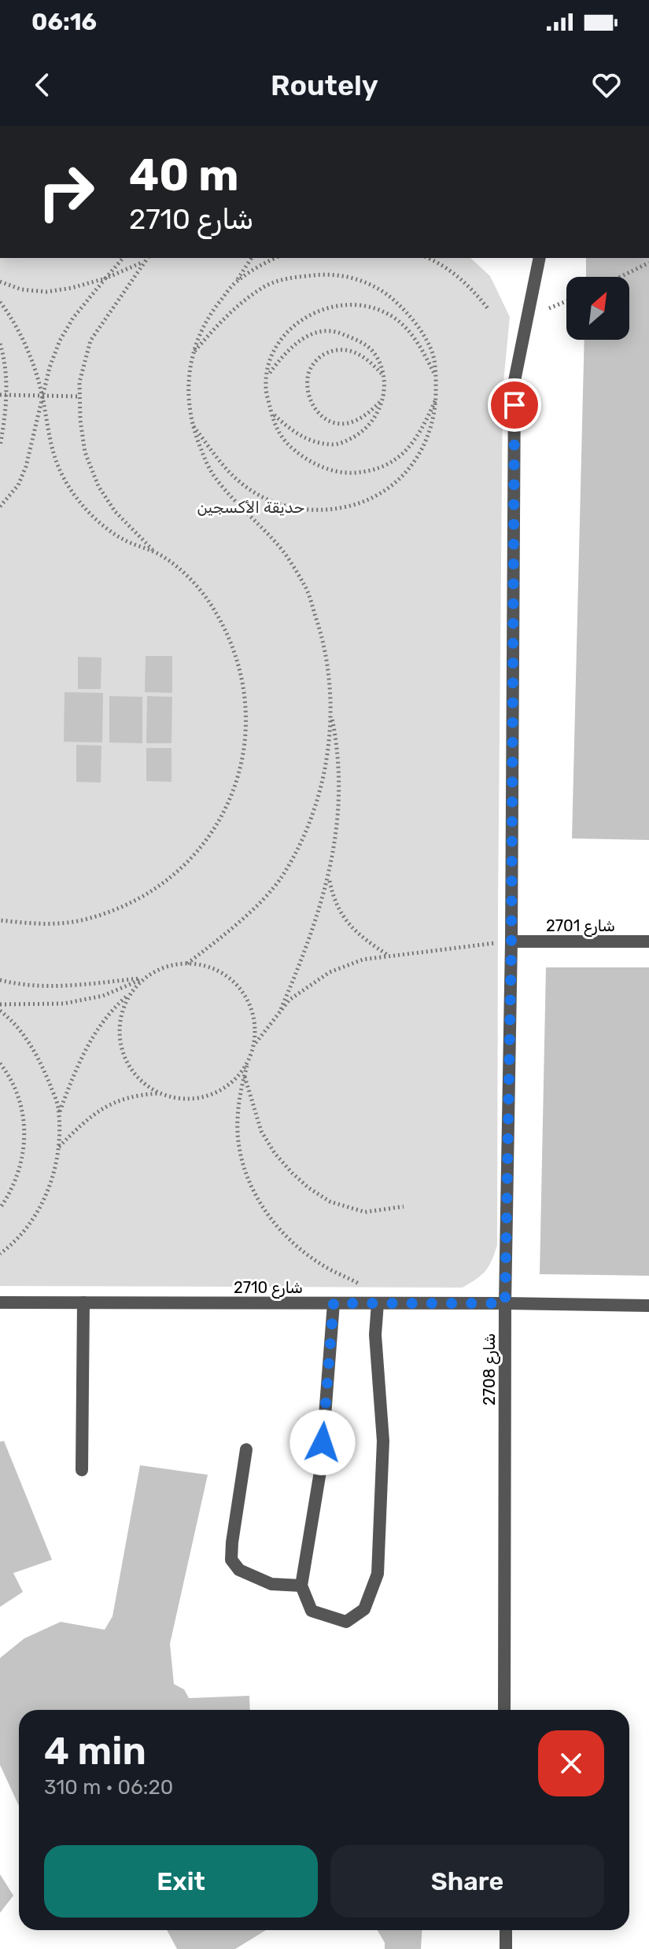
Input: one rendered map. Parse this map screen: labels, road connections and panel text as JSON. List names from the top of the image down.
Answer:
{
  "streets": {
    "street": ["شارع 2701", "شارع 2710", "شارع 2708"]
  },
  "crossings": [
    ["شارع 2701", "شارع 2708"],
    ["شارع 2710", "شارع 2708"]
  ],
  "parks": ["حديقة الأكسجين"],
  "north": "top right",
  "page": {
    "status": "06:16",
    "header": "Routely",
    "turn": ["40 m", "شارع 2710"],
    "heading": ["4 min", "310 m · 06:20"],
    "buttons": ["Exit", "Share"]
  }
}
